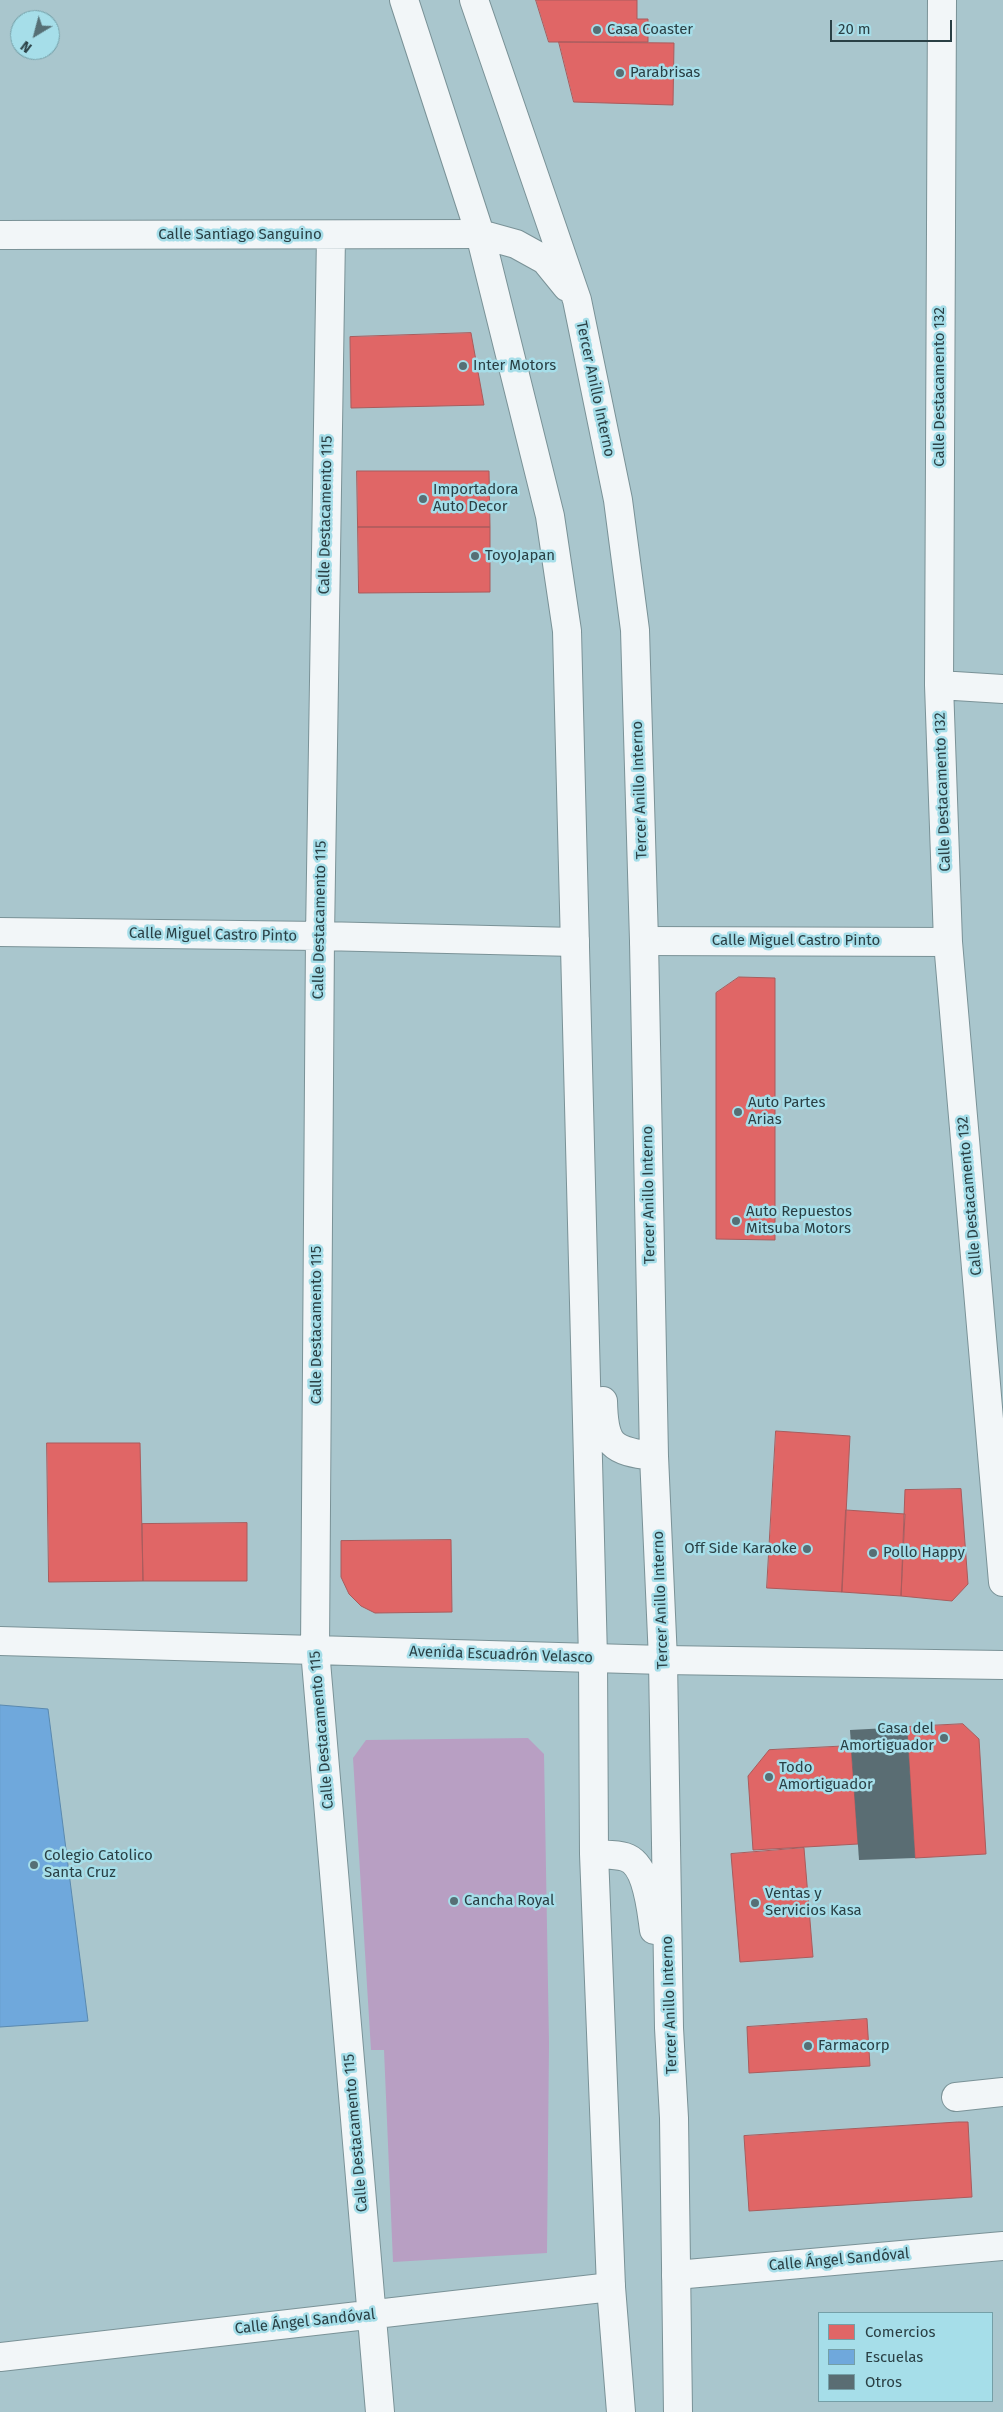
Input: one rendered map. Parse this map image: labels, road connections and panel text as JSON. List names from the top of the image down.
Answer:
{
  "streets": {
    "street": [
      "Calle Santiago Sanguino",
      "Calle Destacamento 132",
      "Tercer Anillo Interno",
      "Calle Destacamento 115",
      "Calle Miguel Castro Pinto",
      "Avenida Escuadrón Velasco",
      "Calle Ángel Sandóval"
    ]
  },
  "crossings": [
    ["Calle Santiago Sanguino", "Tercer Anillo Interno"],
    ["Calle Santiago Sanguino", "Calle Destacamento 115"],
    ["Calle Destacamento 132", "Calle Miguel Castro Pinto"],
    ["Tercer Anillo Interno", "Calle Miguel Castro Pinto"],
    ["Tercer Anillo Interno", "Avenida Escuadrón Velasco"],
    ["Tercer Anillo Interno", "Calle Ángel Sandóval"],
    ["Calle Destacamento 115", "Calle Miguel Castro Pinto"],
    ["Calle Destacamento 115", "Avenida Escuadrón Velasco"],
    ["Calle Destacamento 115", "Calle Ángel Sandóval"]
  ],
  "places": [
    "Casa Coaster",
    "Parabrisas",
    "Inter Motors",
    "Importadora Auto Decor",
    "ToyoJapan",
    "Auto Partes Arias",
    "Auto Repuestos Mitsuba Motors",
    "Off Side Karaoke",
    "Pollo Happy",
    "Casa del Amortiguador",
    "Todo Amortiguador",
    "Colegio Catolico Santa Cruz",
    "Cancha Royal",
    "Ventas y Servicios Kasa",
    "Farmacorp"
  ],
  "legend": ["Comercios", "Escuelas", "Otros"],
  "scale_bar": "20 m",
  "north": "bottom left"
}
